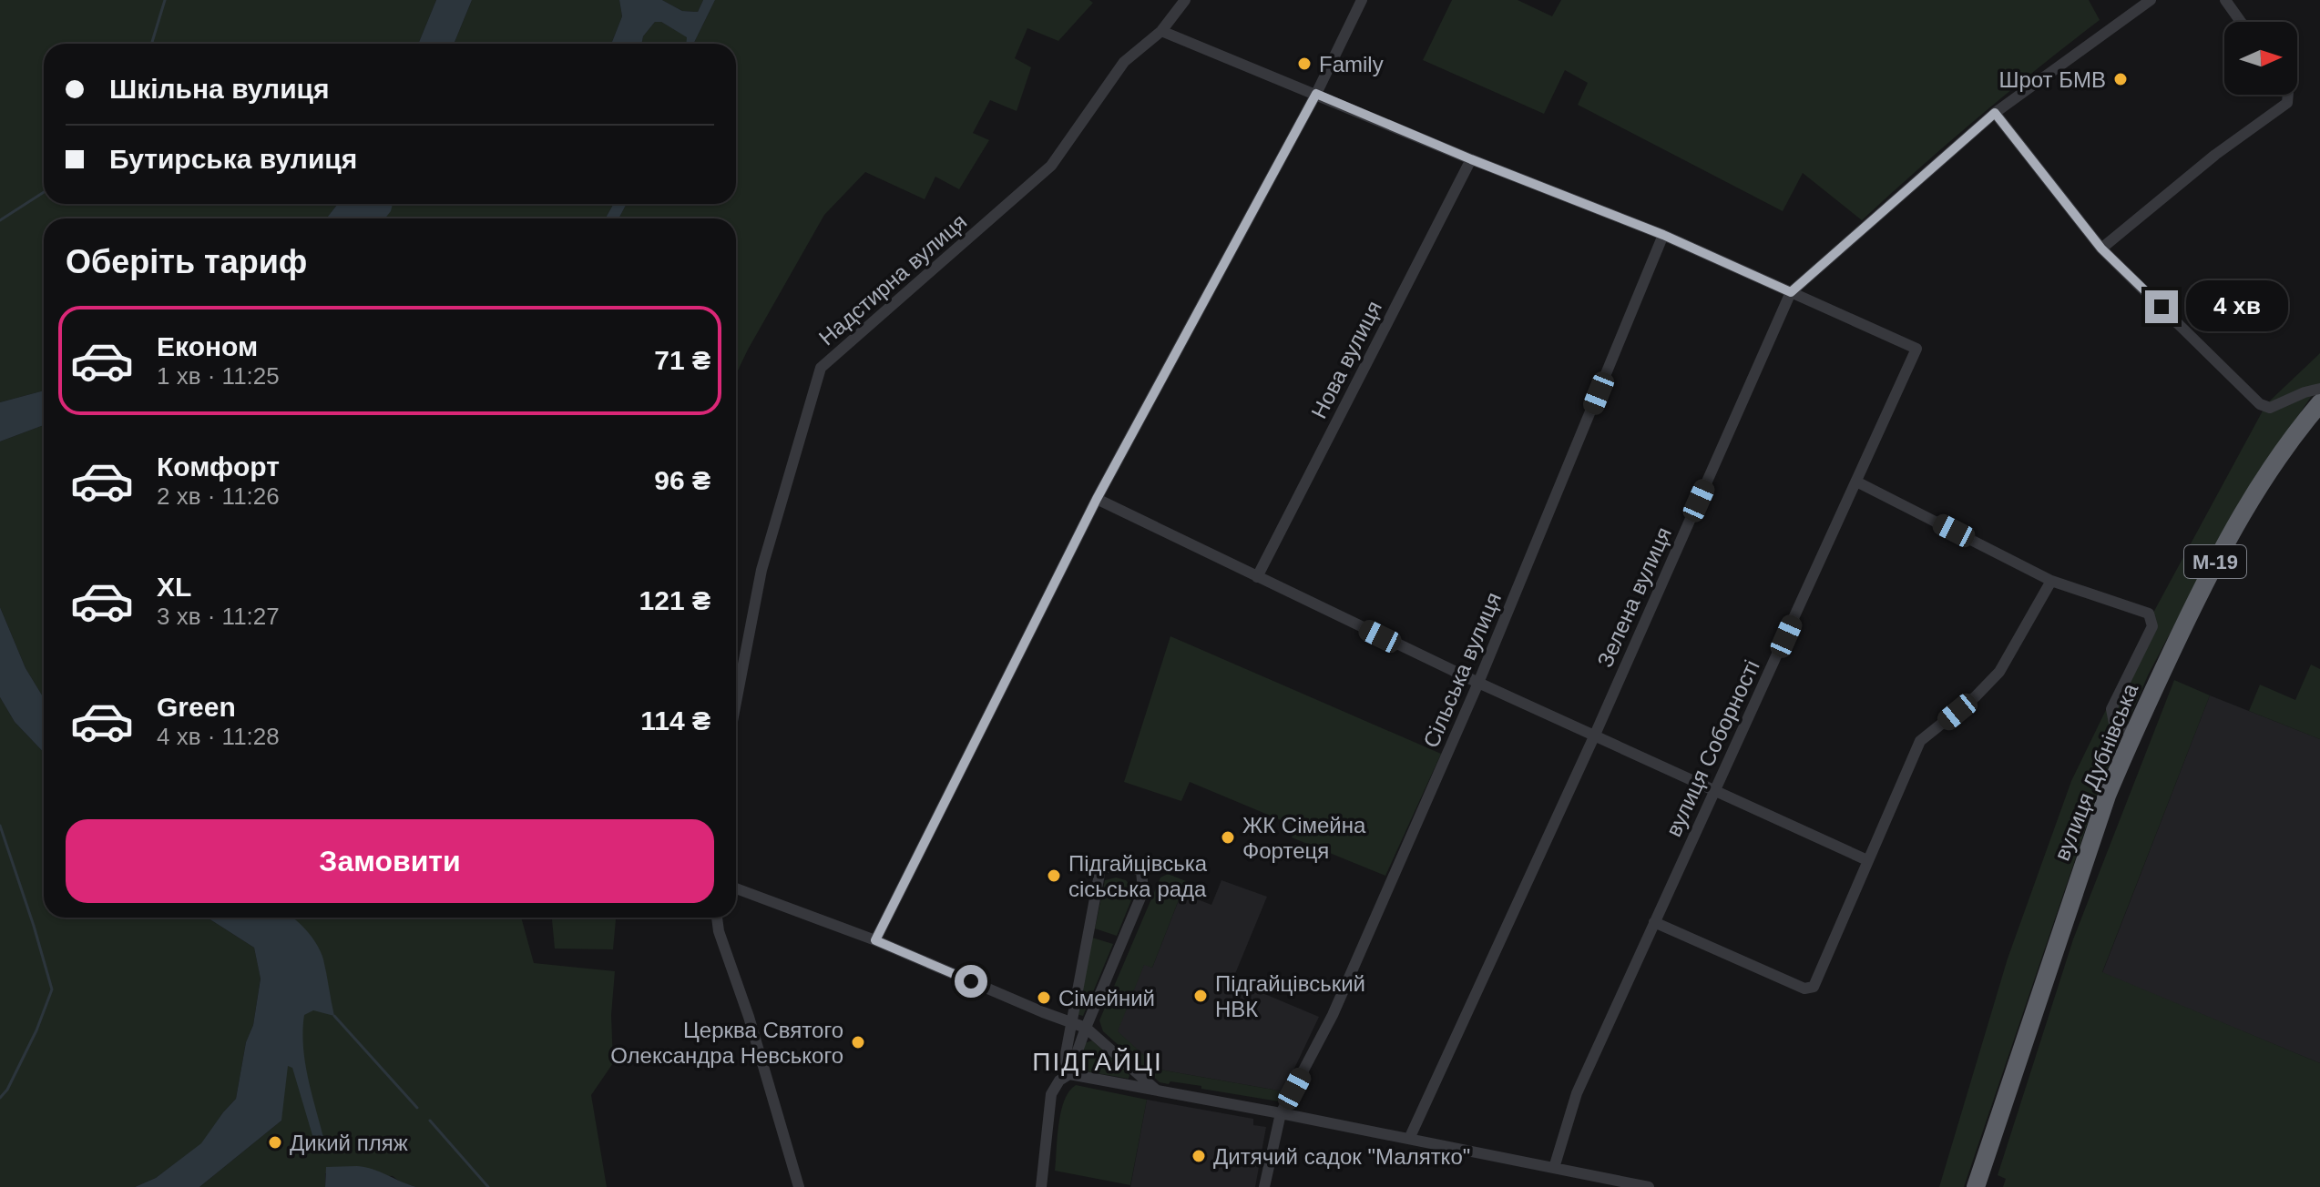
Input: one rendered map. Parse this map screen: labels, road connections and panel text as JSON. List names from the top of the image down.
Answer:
{
  "streets": {
    "highway": ["М-19", "вулиця Дубнівська"],
    "street": [
      "Надстирна вулиця",
      "Нова вулиця",
      "Зелена вулиця",
      "Сільська вулиця",
      "вулиця Соборності"
    ]
  },
  "crossings": [
    ["Зелена вулиця", "вулиця Соборності"]
  ],
  "districts": ["ПІДГАЙЦІ"],
  "places": [
    "Family",
    "Шрот БМВ",
    "ЖК Сімейна Фортеця",
    "Підгайцівська сісьська рада",
    "Підгайцівський НВК",
    "Сімейний",
    "Церква Святого Олександра Невського",
    "Дикий пляж",
    "Дитячий садок \"Малятко\""
  ],
  "north": "right",
  "page": {
    "banner": ["Шкільна вулиця", "Бутирська вулиця"],
    "heading": "Оберіть тариф",
    "bubble": "4 хв",
    "list": [
      {
        "name": "Економ",
        "note": "1 хв · 11:25",
        "value": "71 ₴"
      },
      {
        "name": "Комфорт",
        "note": "2 хв · 11:26",
        "value": "96 ₴"
      },
      {
        "name": "XL",
        "note": "3 хв · 11:27",
        "value": "121 ₴"
      },
      {
        "name": "Green",
        "note": "4 хв · 11:28",
        "value": "114 ₴"
      }
    ],
    "buttons": "Замовити"
  }
}
